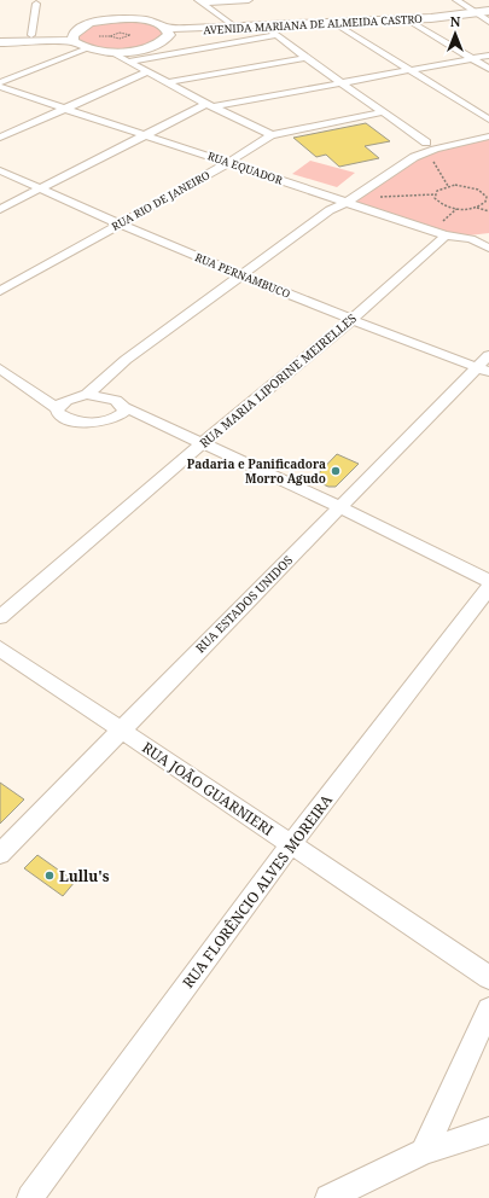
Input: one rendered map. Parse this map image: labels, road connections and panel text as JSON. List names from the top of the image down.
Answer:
{
  "streets": {
    "main road": ["AVENIDA MARIANA DE ALMEIDA CASTRO"],
    "street": [
      "RUA EQUADOR",
      "RUA RIO DE JANEIRO",
      "RUA PERNAMBUCO",
      "RUA MARIA LIPORINE MEIRELLES",
      "RUA ESTADOS UNIDOS",
      "RUA JOÃO GUARNIERI",
      "RUA FLORÊNCIO ALVES MOREIRA"
    ]
  },
  "crossings": [
    ["RUA EQUADOR", "RUA RIO DE JANEIRO"],
    ["RUA RIO DE JANEIRO", "RUA PERNAMBUCO"],
    ["RUA PERNAMBUCO", "RUA MARIA LIPORINE MEIRELLES"],
    ["RUA PERNAMBUCO", "RUA ESTADOS UNIDOS"],
    ["RUA ESTADOS UNIDOS", "RUA JOÃO GUARNIERI"],
    ["RUA JOÃO GUARNIERI", "RUA FLORÊNCIO ALVES MOREIRA"]
  ],
  "places": ["Padaria e Panificadora Morro Agudo", "Lullu's"],
  "north": "top"
}
